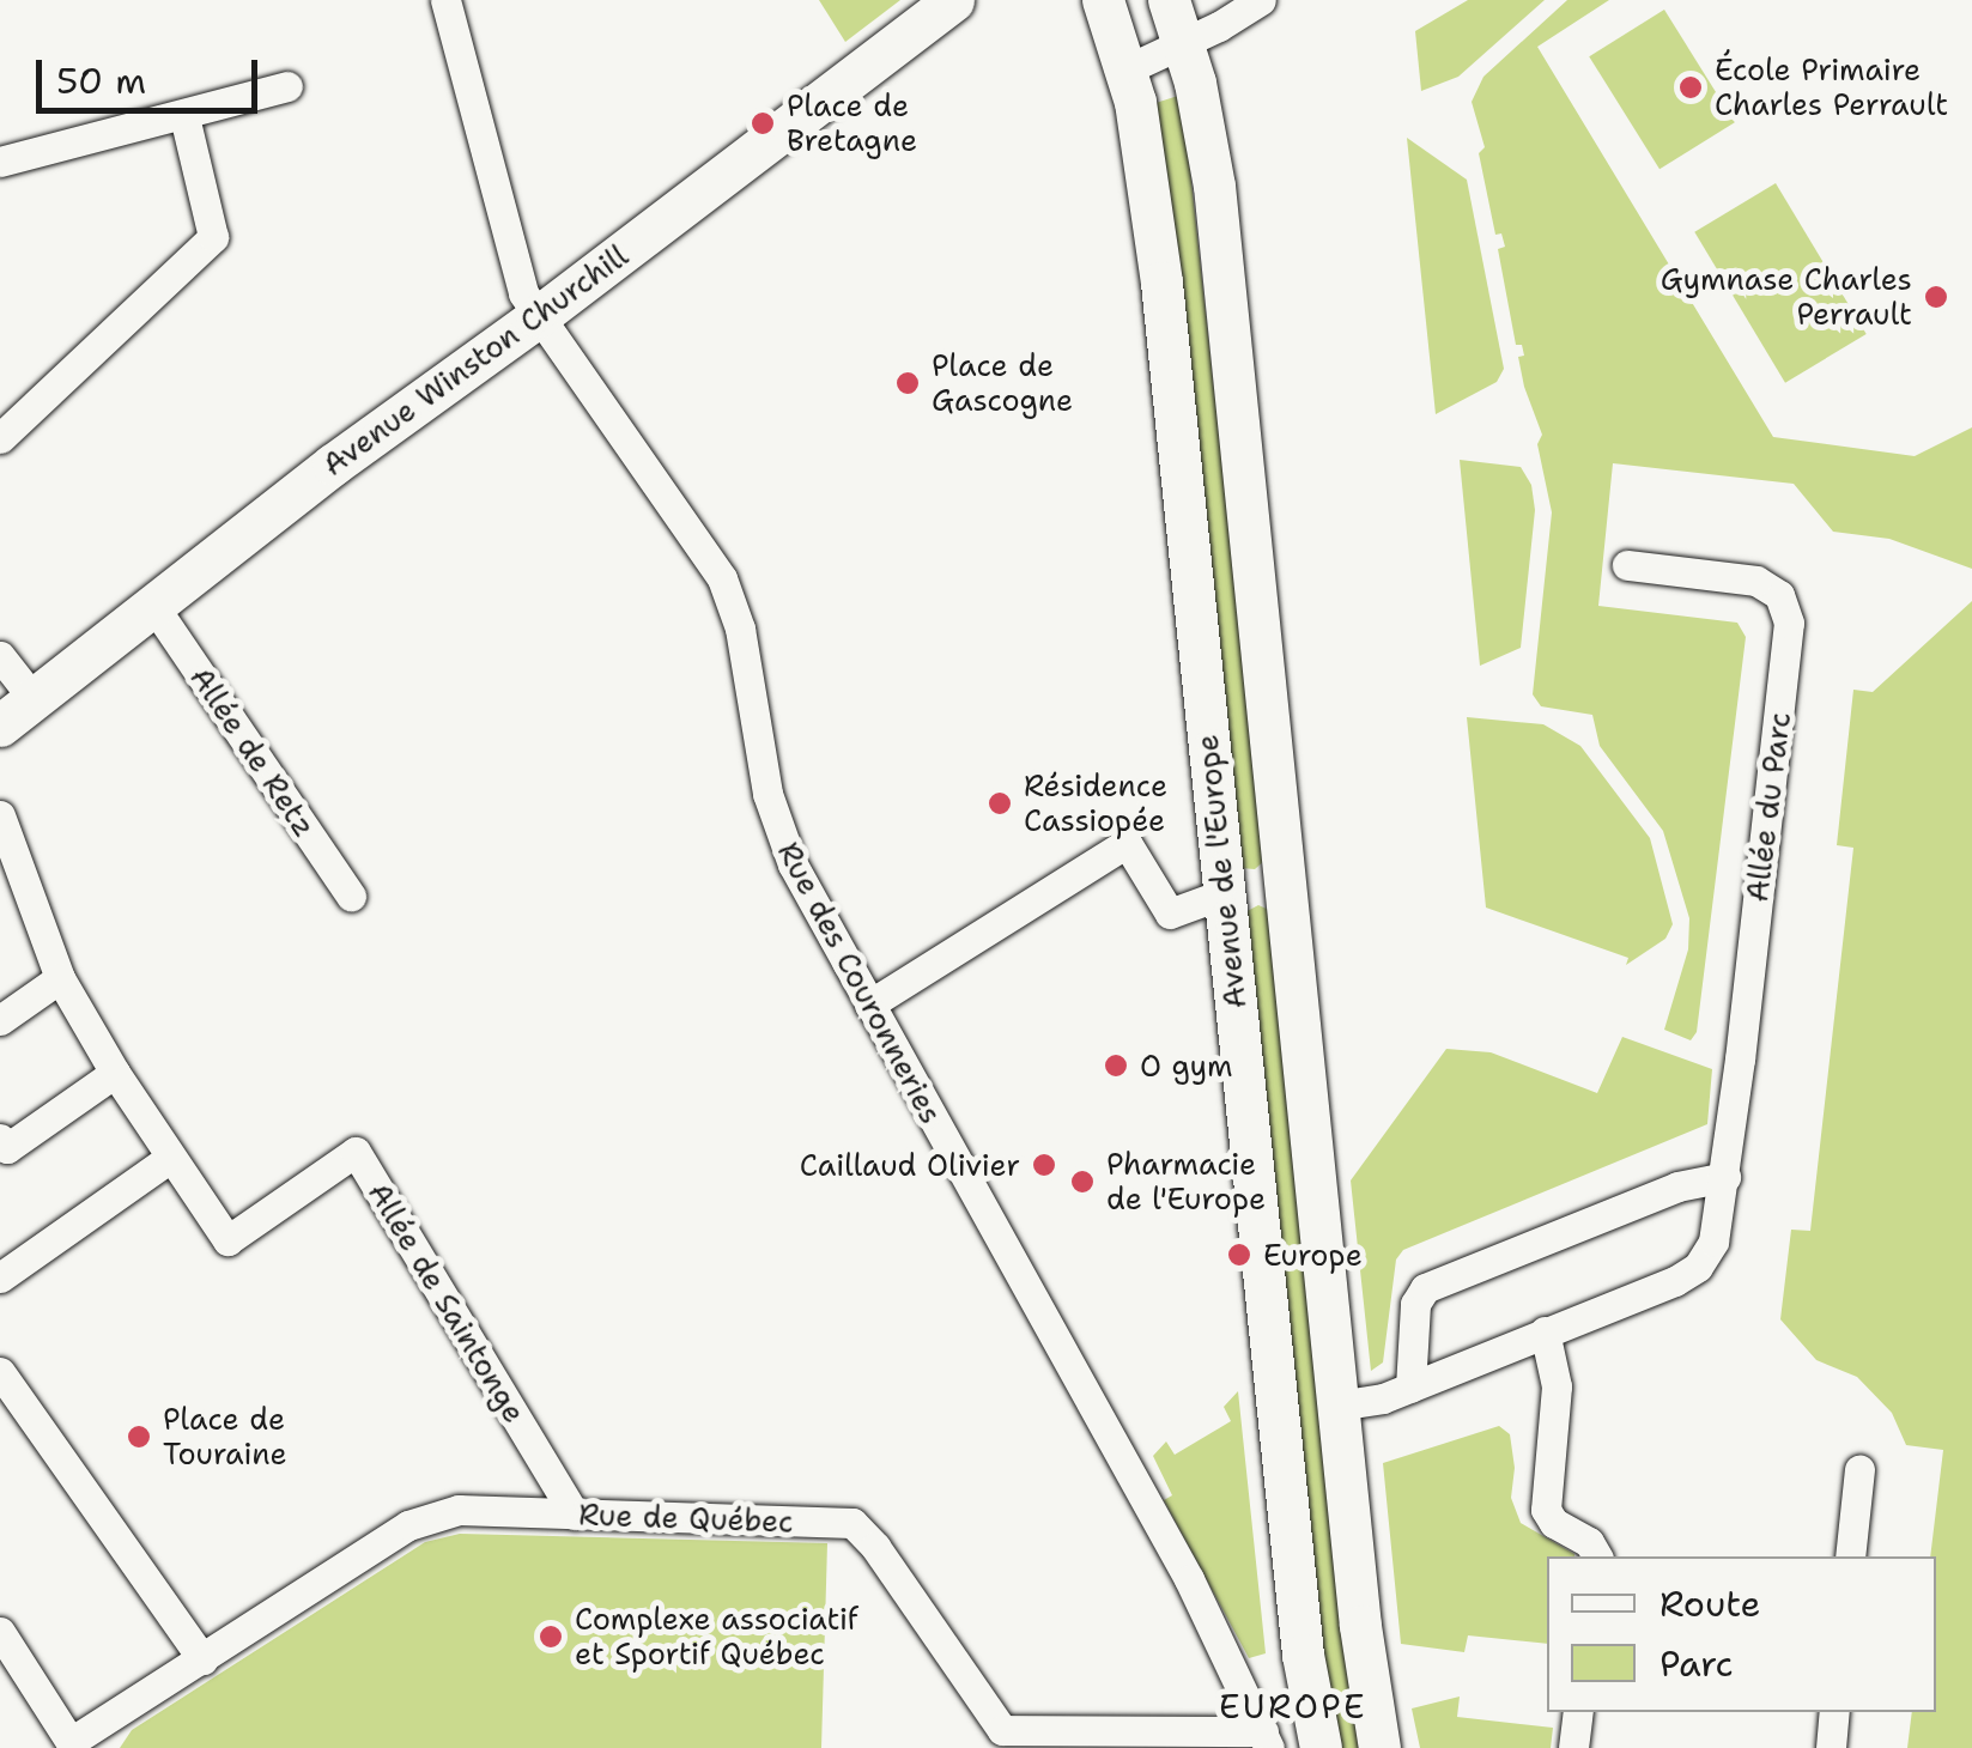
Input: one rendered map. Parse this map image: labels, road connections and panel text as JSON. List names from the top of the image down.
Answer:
{
  "streets": {
    "main road": ["Avenue Winston Churchill", "Avenue de l'Europe"],
    "street": [
      "Allée de Retz",
      "Allée du Parc",
      "Rue des Couronneries",
      "Allée de Saintonge",
      "Rue de Québec"
    ]
  },
  "crossings": [
    ["Avenue Winston Churchill", "Allée de Retz"],
    ["Avenue Winston Churchill", "Rue des Couronneries"],
    ["Allée du Parc", "Avenue de l'Europe"],
    ["Rue des Couronneries", "Rue de Québec"],
    ["Allée de Saintonge", "Rue de Québec"]
  ],
  "districts": ["EUROPE"],
  "places": [
    "École Primaire Charles Perrault",
    "Place de Bretagne",
    "Gymnase Charles Perrault",
    "Place de Gascogne",
    "Résidence Cassiopée",
    "O gym",
    "Caillaud Olivier",
    "Pharmacie de l'Europe",
    "Europe",
    "Place de Touraine",
    "Complexe associatif et Sportif Québec"
  ],
  "legend": ["Route", "Parc"],
  "scale_bar": "50 m"
}
